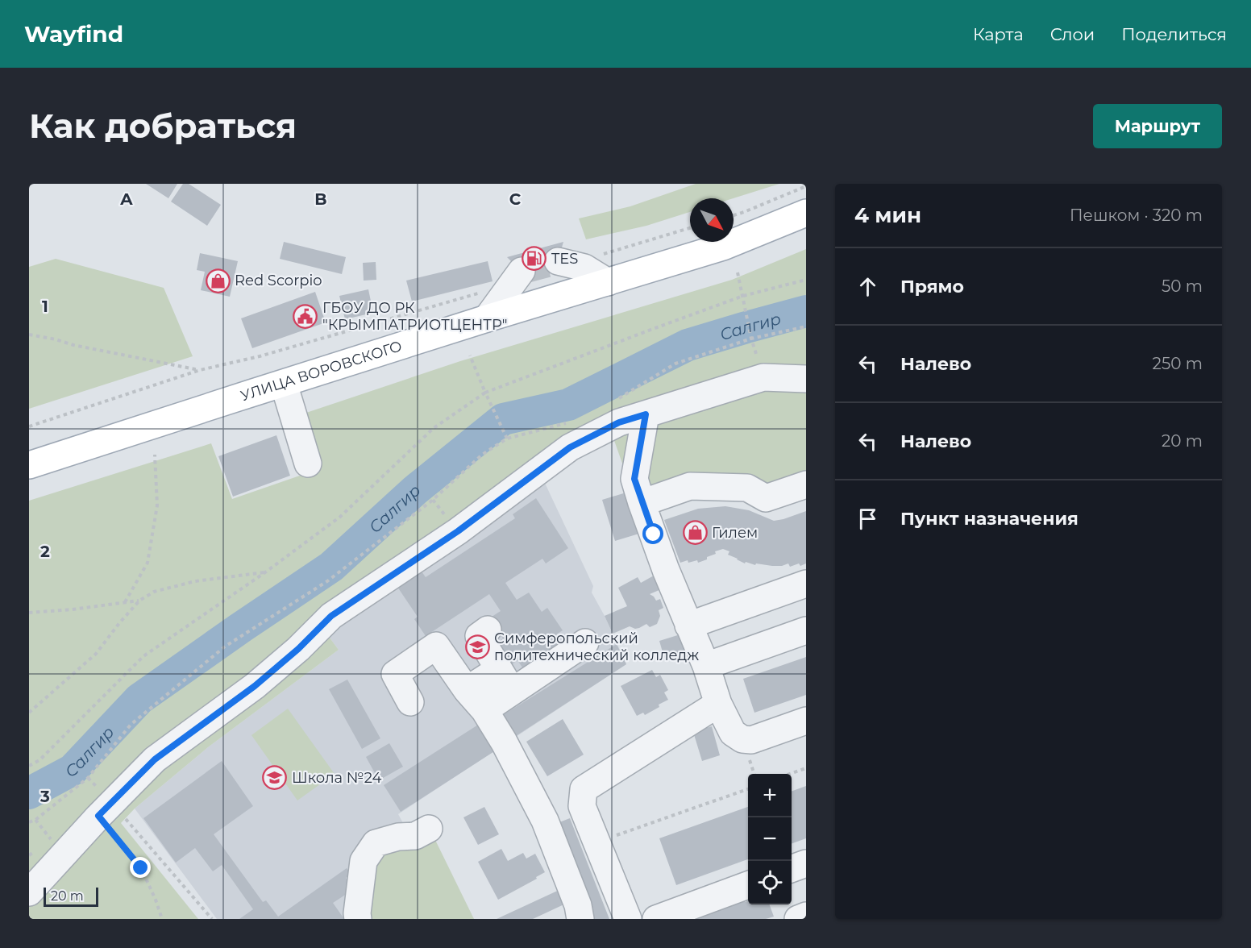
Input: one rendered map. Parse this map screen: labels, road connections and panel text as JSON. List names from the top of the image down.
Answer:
{
  "streets": {
    "main road": ["УЛИЦА ВОРОВСКОГО"]
  },
  "water": ["Салгир"],
  "places": {
    "fuel station": ["TES"],
    "shop": ["Red Scorpio", "Гилем"],
    "public building": ["ГБОУ ДО РК \"КРЫМПАТРИОТЦЕНТР\""],
    "school or university": ["Симферопольский политехнический колледж", "Школа №24"]
  },
  "scale_bar": "20 m",
  "north": "bottom right",
  "page": {
    "header": "Wayfind",
    "nav": ["Карта", "Слои", "Поделиться"],
    "buttons": "Маршрут",
    "title": "Как добраться",
    "heading": ["4 мин", "Пешком · 320 m"],
    "list": [
      ["Прямо", "50 m"],
      ["Налево", "250 m"],
      ["Налево", "20 m"],
      "Пункт назначения"
    ],
    "map_buttons": ["+", "−"],
    "scale": "20 m"
  },
  "grid": {
    "columns": ["A", "B", "C"],
    "rows": ["1", "2", "3"]
  }
}
